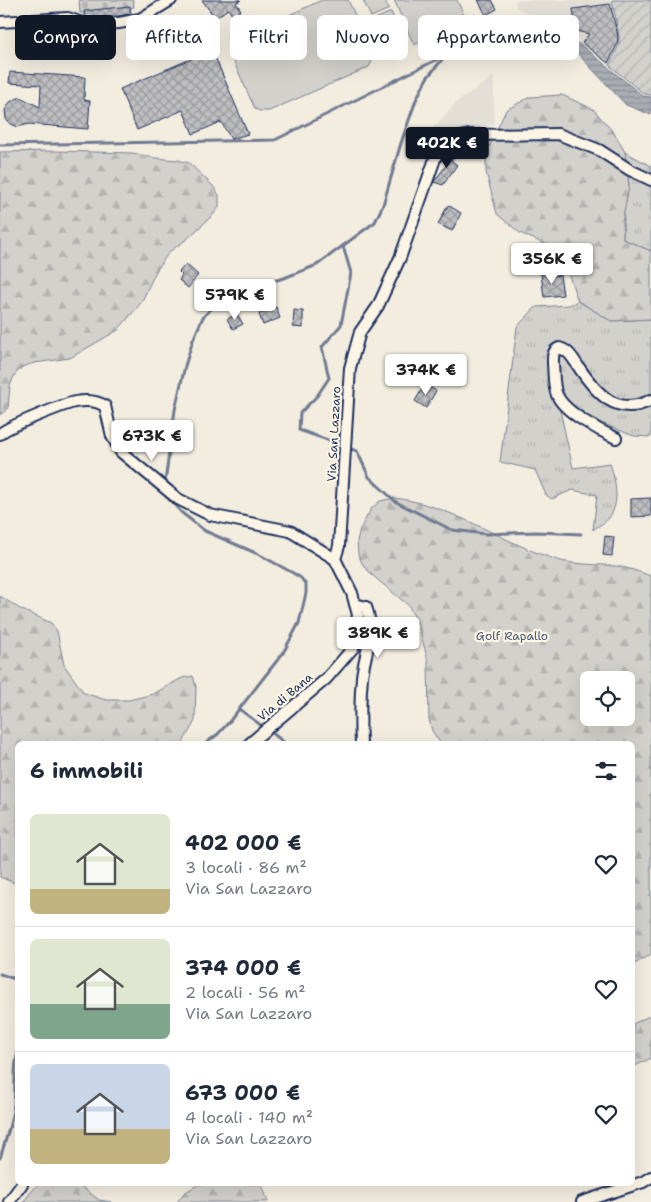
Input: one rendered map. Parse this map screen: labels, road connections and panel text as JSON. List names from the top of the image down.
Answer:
{
  "streets": {
    "street": ["Via San Lazzaro", "Via di Bana"]
  },
  "crossings": [
    ["Via San Lazzaro", "Via di Bana"]
  ],
  "parks": ["Golf Rapallo"],
  "page": {
    "chip": [
      "Compra",
      "Affitta",
      "Filtri",
      "Nuovo",
      "Appartamento"
    ],
    "price": [
      "402K €",
      "356K €",
      "579K €",
      "374K €",
      "673K €",
      "389K €"
    ],
    "heading": "6 immobili",
    "list": [
      {
        "name": "402 000 €",
        "note": "3 locali · 86 m² · Via San Lazzaro"
      },
      {
        "name": "374 000 €",
        "note": "2 locali · 56 m² · Via San Lazzaro"
      },
      {
        "name": "673 000 €",
        "note": "4 locali · 140 m² · Via San Lazzaro"
      }
    ]
  }
}
